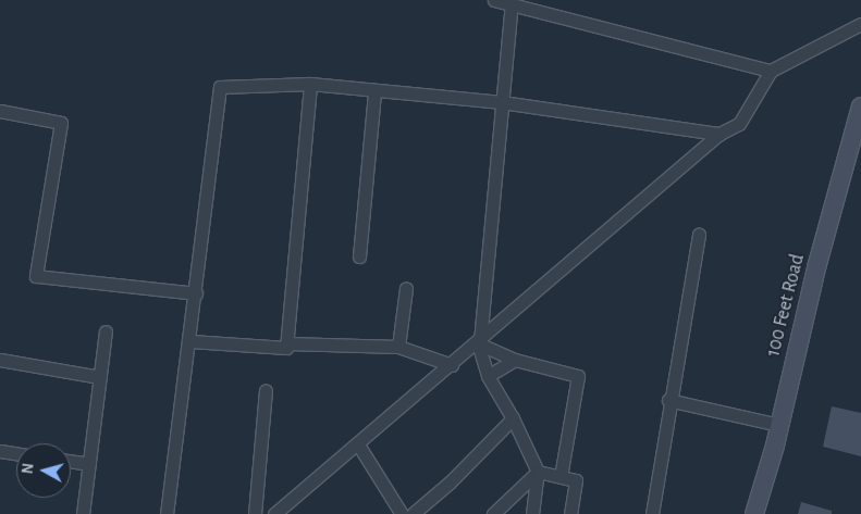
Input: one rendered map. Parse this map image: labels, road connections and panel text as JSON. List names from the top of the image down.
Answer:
{
  "streets": {
    "main road": ["100 Feet Road"]
  },
  "north": "left"
}
